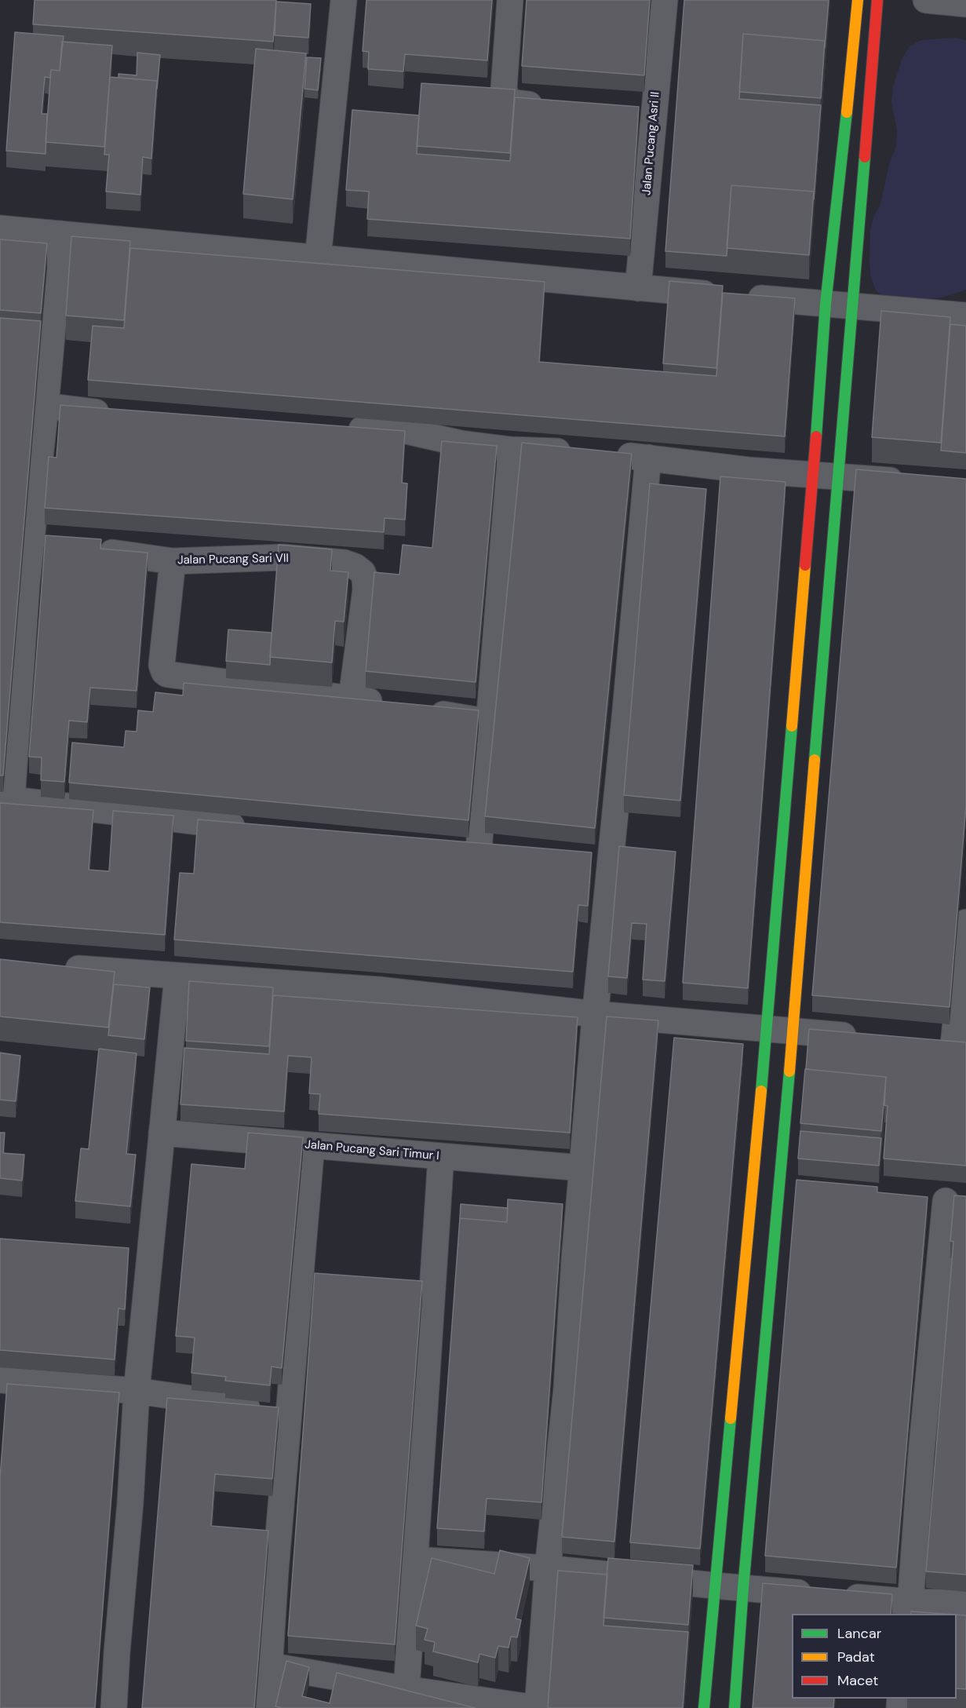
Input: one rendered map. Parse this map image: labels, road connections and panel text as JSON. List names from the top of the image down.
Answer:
{
  "streets": {
    "street": ["Jalan Pucang Asri II", "Jalan Pucang Sari VII", "Jalan Pucang Sari Timur I"]
  },
  "legend": ["Lancar", "Padat", "Macet"]
}
